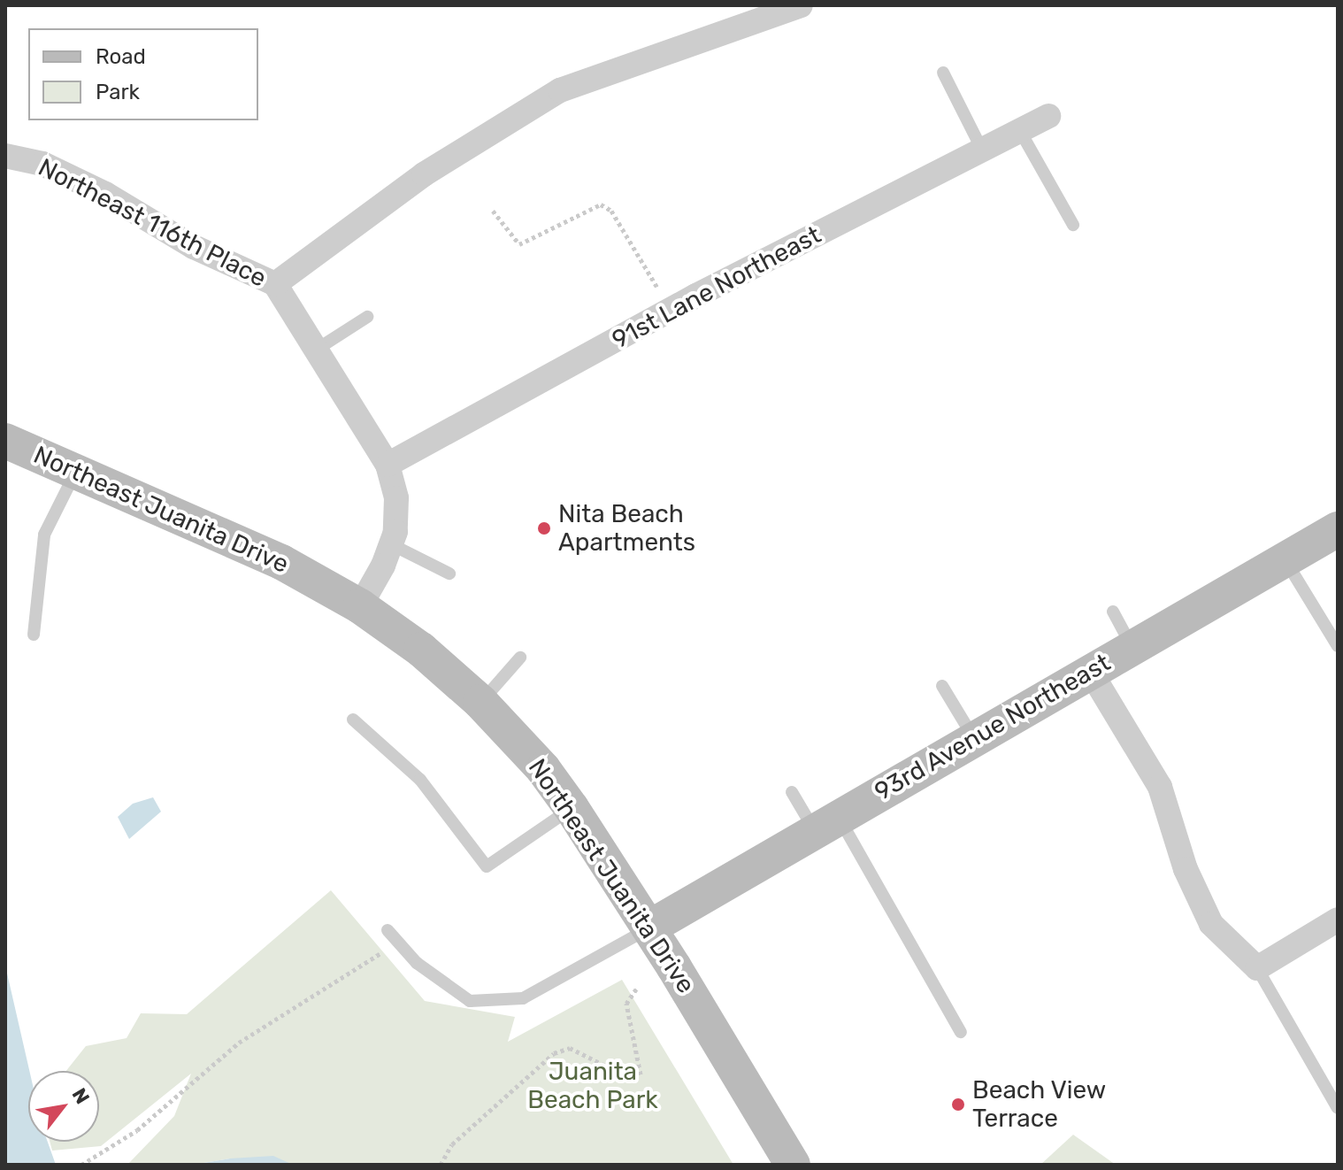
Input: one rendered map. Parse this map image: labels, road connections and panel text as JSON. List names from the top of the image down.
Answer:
{
  "streets": {
    "main road": ["Northeast Juanita Drive", "93rd Avenue Northeast"],
    "street": ["Northeast 116th Place", "91st Lane Northeast"]
  },
  "crossings": [
    ["Northeast 116th Place", "91st Lane Northeast"],
    ["Northeast 116th Place", "Northeast Juanita Drive"],
    ["Northeast Juanita Drive", "93rd Avenue Northeast"]
  ],
  "parks": ["Juanita Beach Park"],
  "places": ["Nita Beach Apartments", "Beach View Terrace"],
  "legend": ["Road", "Park"],
  "north": "top right"
}
